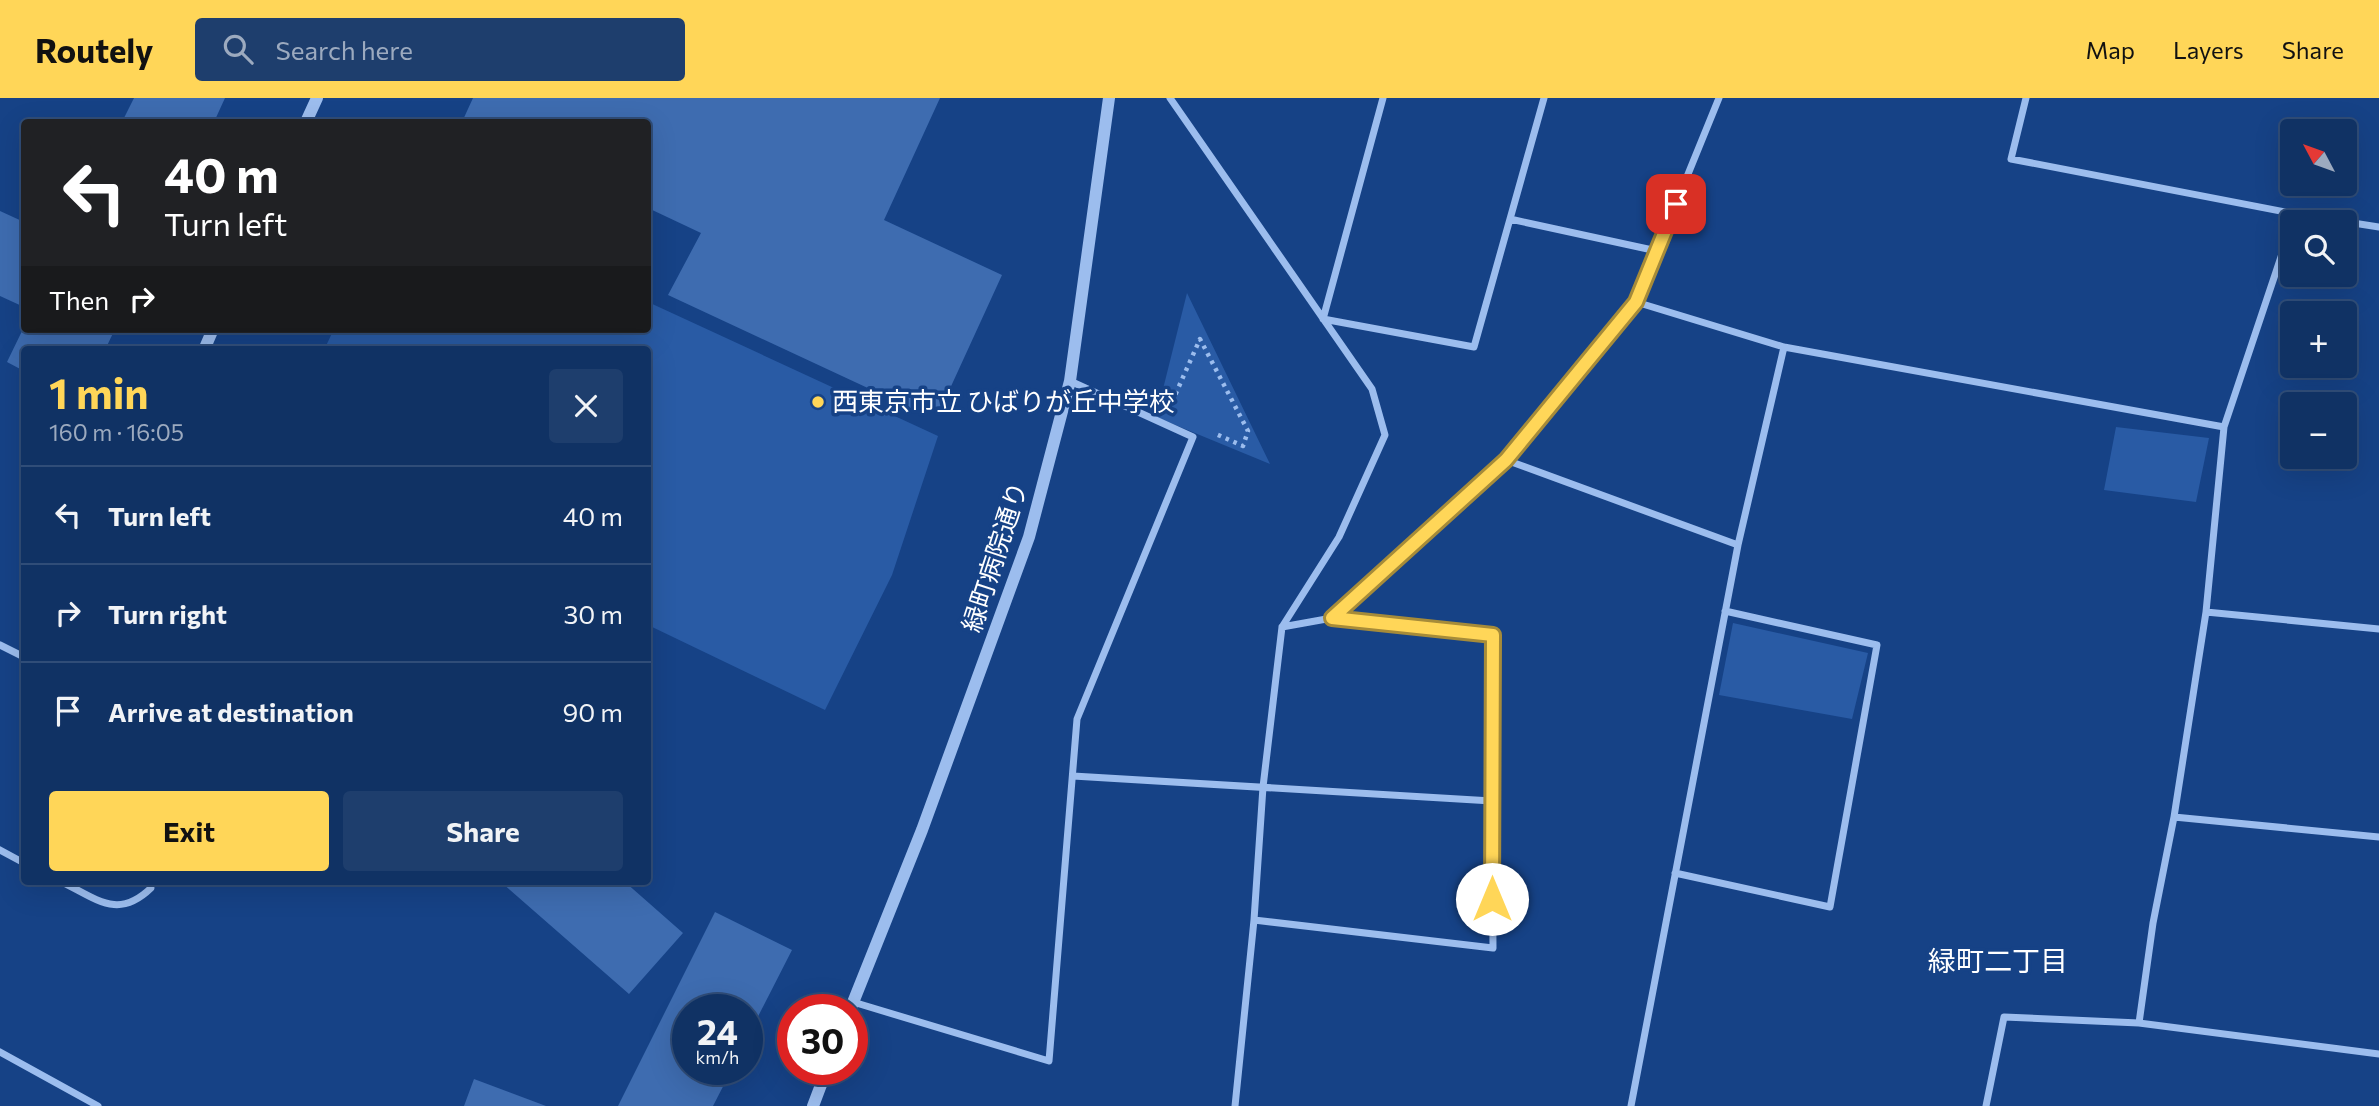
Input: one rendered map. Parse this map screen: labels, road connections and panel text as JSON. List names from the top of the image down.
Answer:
{
  "streets": {
    "street": ["緑町病院通り"]
  },
  "districts": ["緑町二丁目"],
  "places": ["西東京市立 ひばりが丘中学校"],
  "north": "top left",
  "page": {
    "header": "Routely",
    "search": "Search here",
    "nav": ["Map", "Layers", "Share"],
    "map_buttons": ["+", "−"],
    "turn": ["40 m", "Turn left"],
    "then": "Then",
    "heading": ["1 min", "160 m · 16:05"],
    "list": [
      {
        "name": "Turn left",
        "value": "40 m"
      },
      {
        "name": "Turn right",
        "value": "30 m"
      },
      {
        "name": "Arrive at destination",
        "value": "90 m"
      }
    ],
    "buttons": ["Exit", "Share"],
    "speed": "24 km/h",
    "limit": "30"
  }
}
